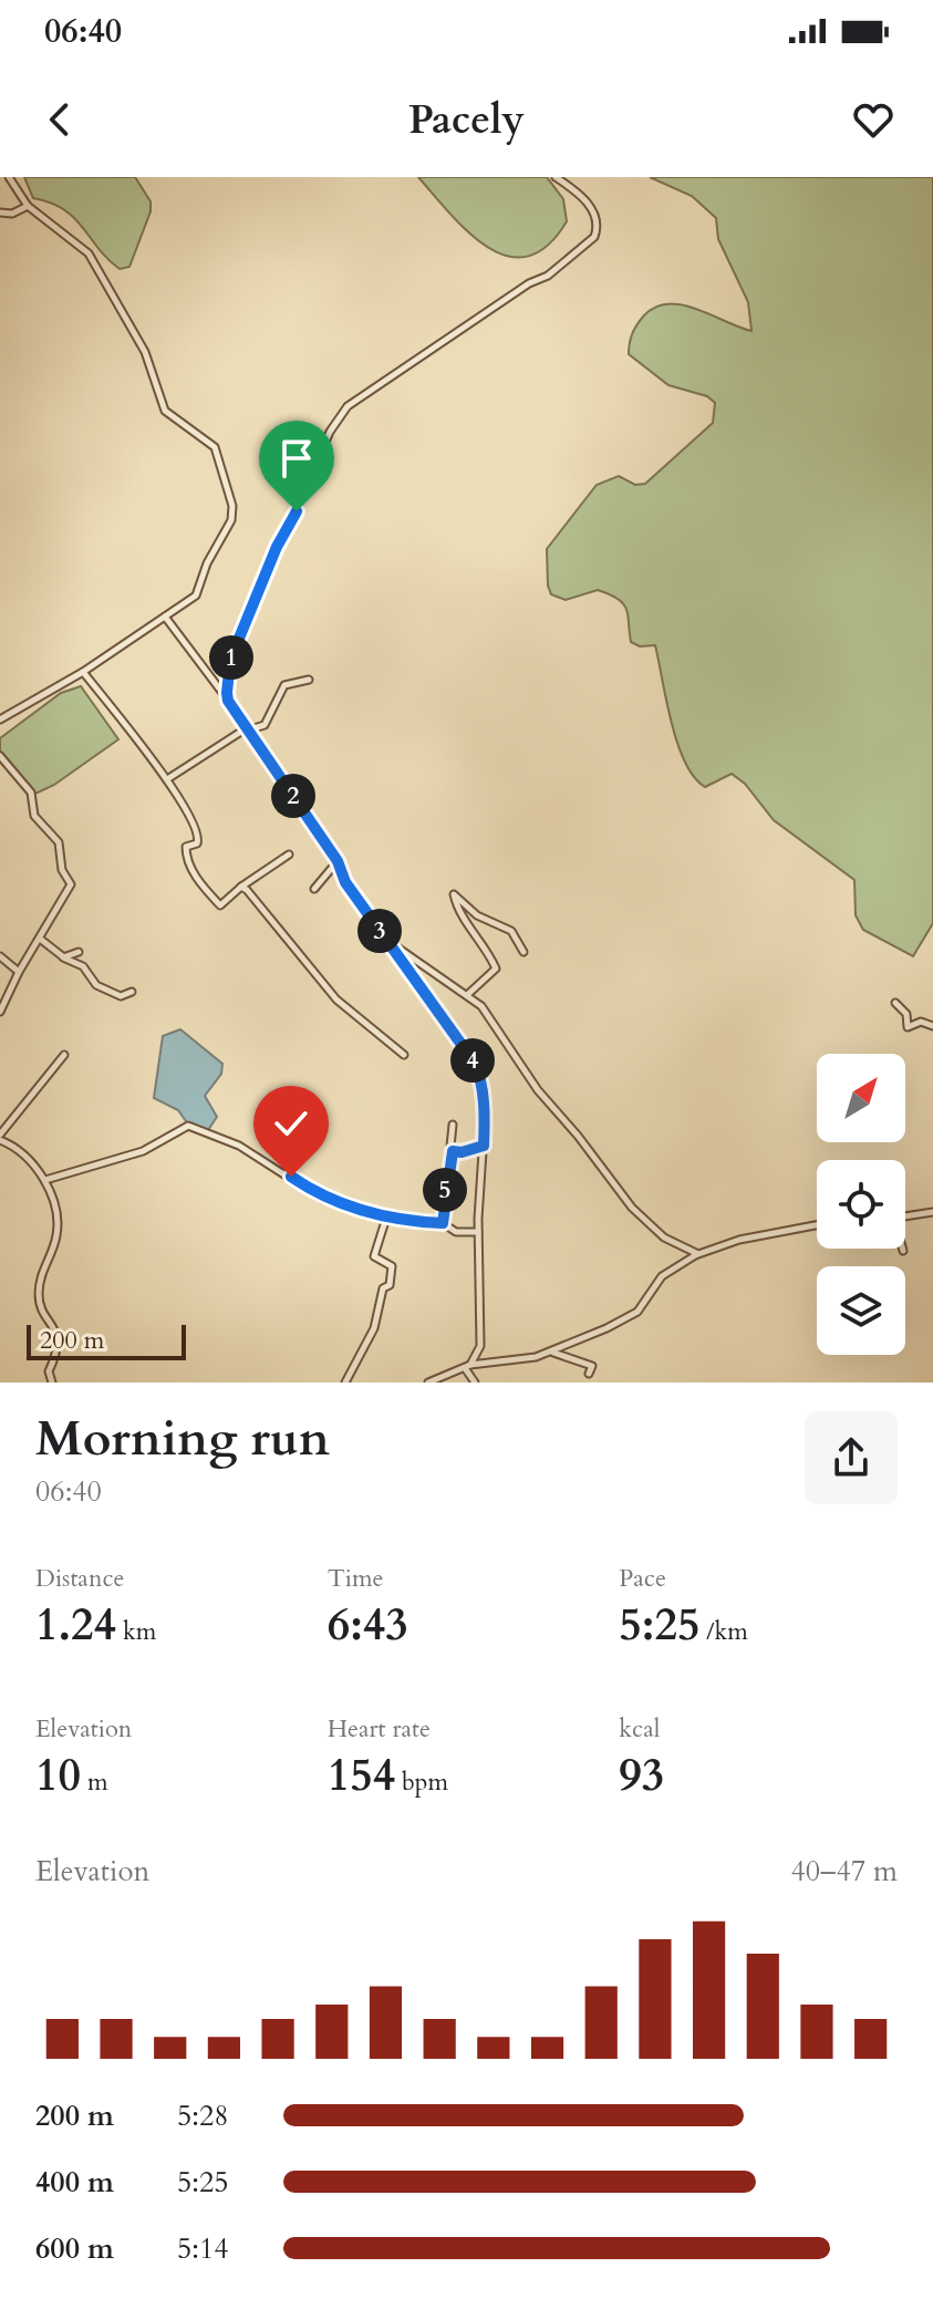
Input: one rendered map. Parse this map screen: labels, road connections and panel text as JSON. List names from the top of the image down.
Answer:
{
  "scale_bar": "200 m",
  "north": "top right",
  "page": {
    "status": "06:40",
    "header": "Pacely",
    "pins": [
      "1",
      "2",
      "3",
      "4",
      "5"
    ],
    "scale": "200 m",
    "heading": ["Morning run", "06:40"],
    "stats": [
      ["Distance", "1.24 km"],
      ["Time", "6:43"],
      ["Pace", "5:25 /km"],
      ["Elevation", "10 m"],
      ["Heart rate", "154 bpm"],
      ["kcal", "93"]
    ],
    "chart": ["Elevation", "40–47 m"],
    "list": [
      {
        "name": "200 m",
        "note": "5:28"
      },
      {
        "name": "400 m",
        "note": "5:25"
      },
      {
        "name": "600 m",
        "note": "5:14"
      }
    ]
  }
}
